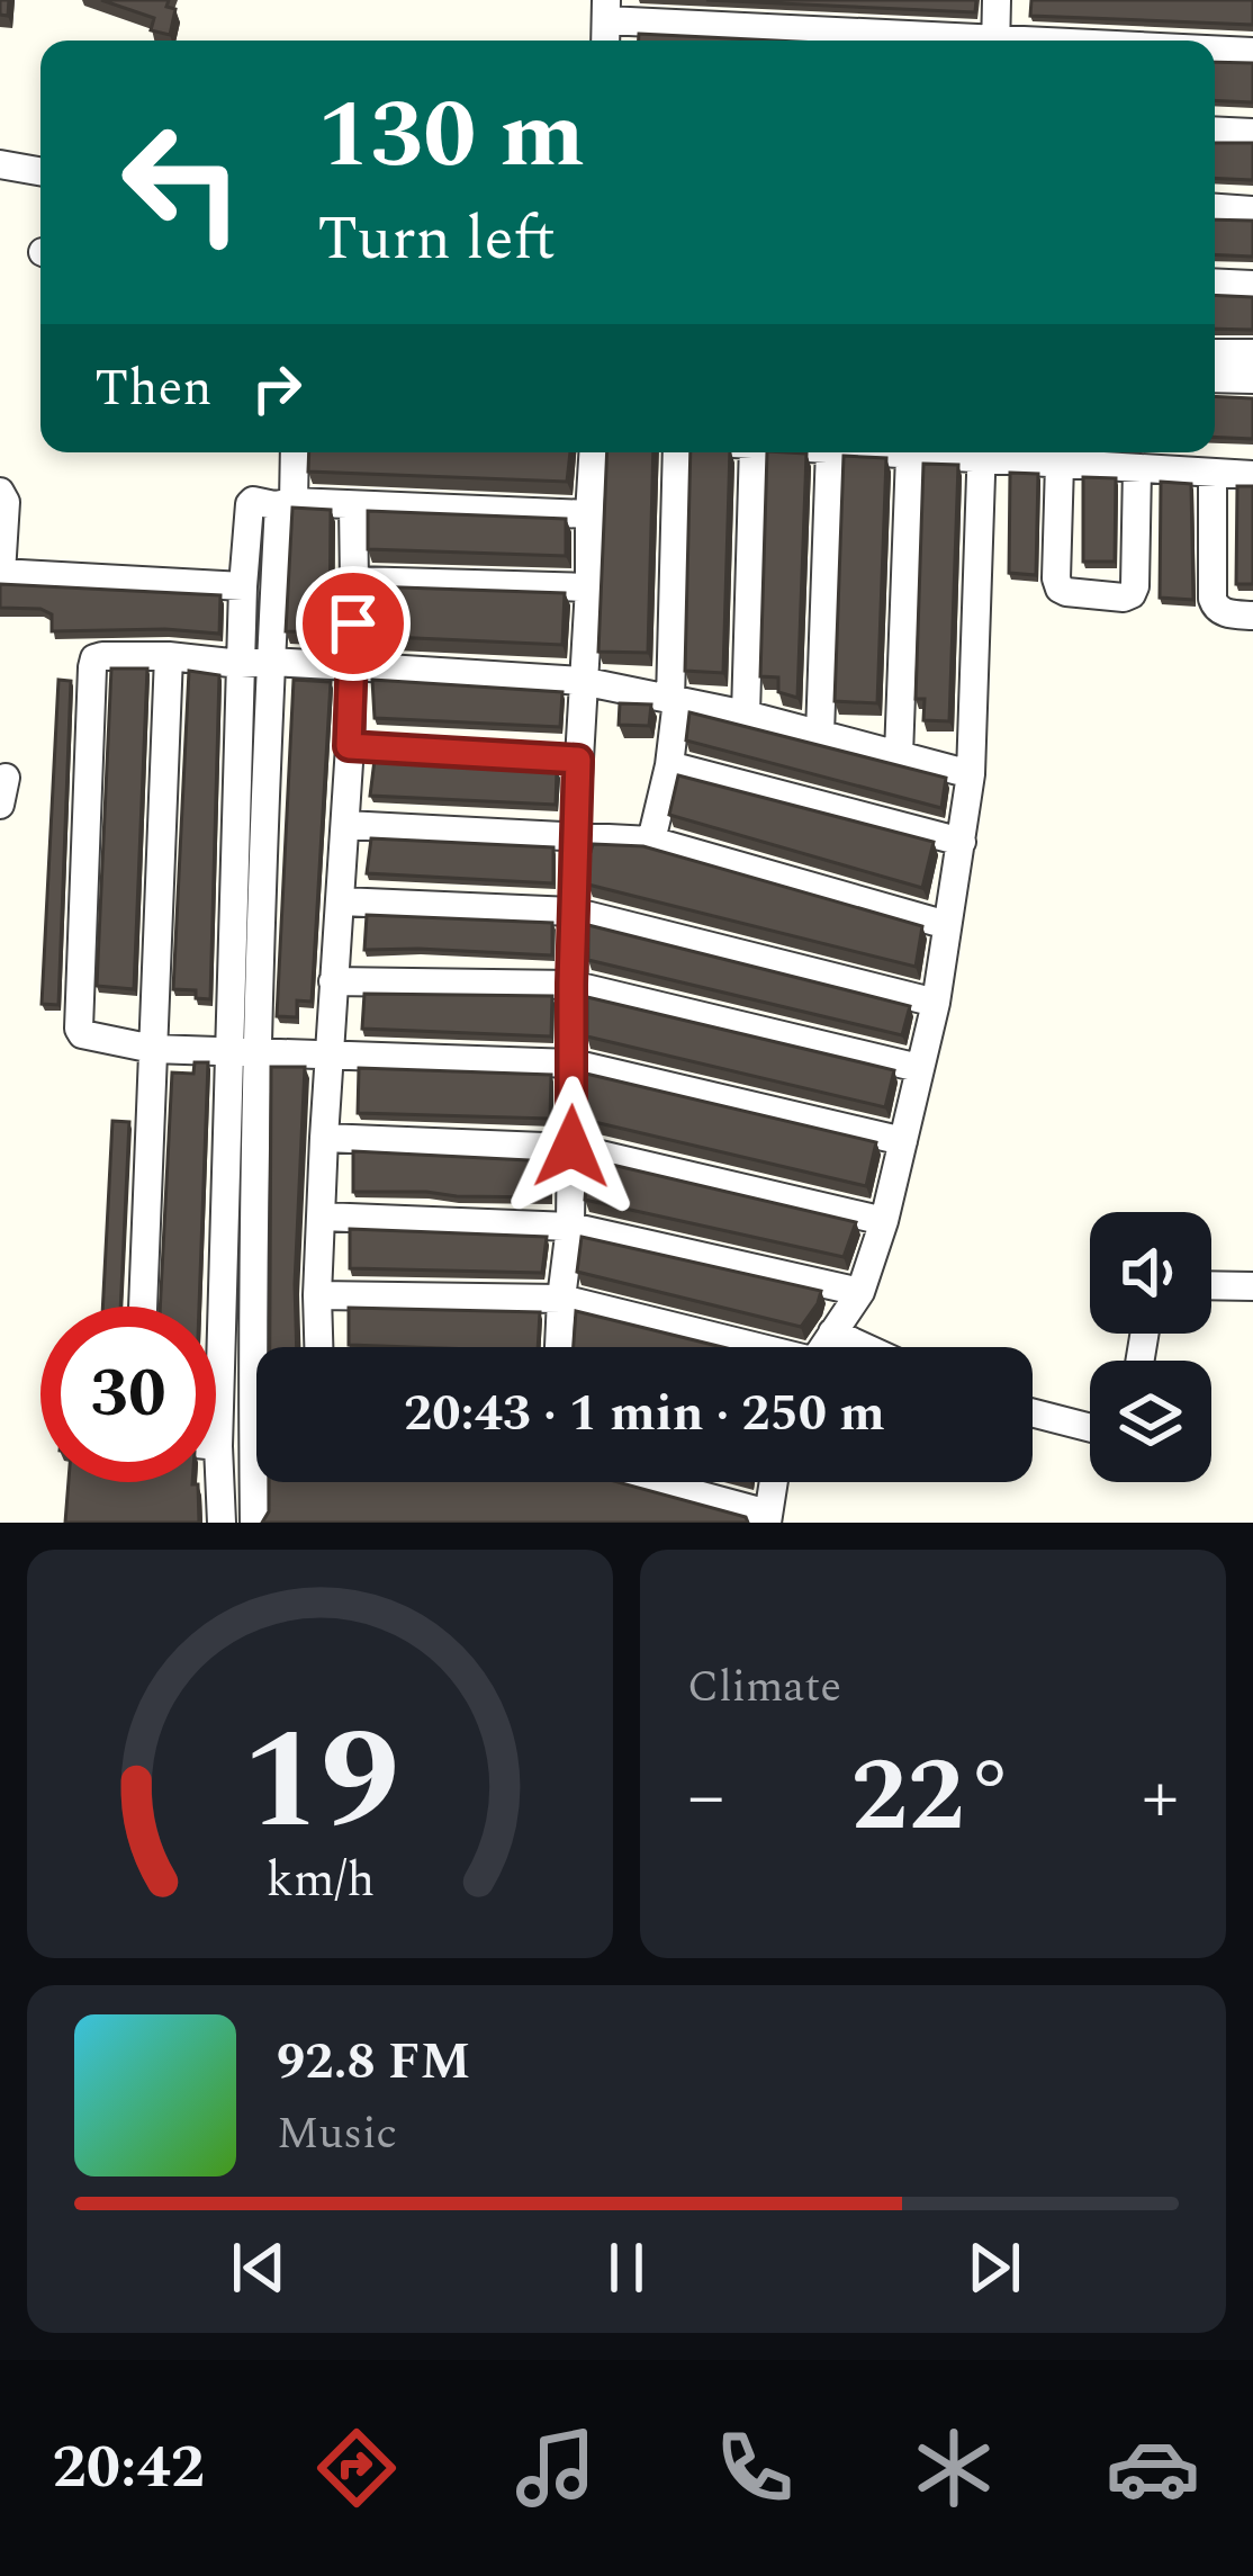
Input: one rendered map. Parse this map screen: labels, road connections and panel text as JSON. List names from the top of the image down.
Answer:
{
  "page": {
    "turn": ["130 m", "Turn left"],
    "then": "Then",
    "limit": "30",
    "trip": "20:43 · 1 min · 250 m",
    "tile": "Climate",
    "heat": ["−", "22°", "+"],
    "song": ["92.8 FM", "Music"],
    "tabs": "20:42",
    "gauge": ["19", "km/h"]
  }
}
